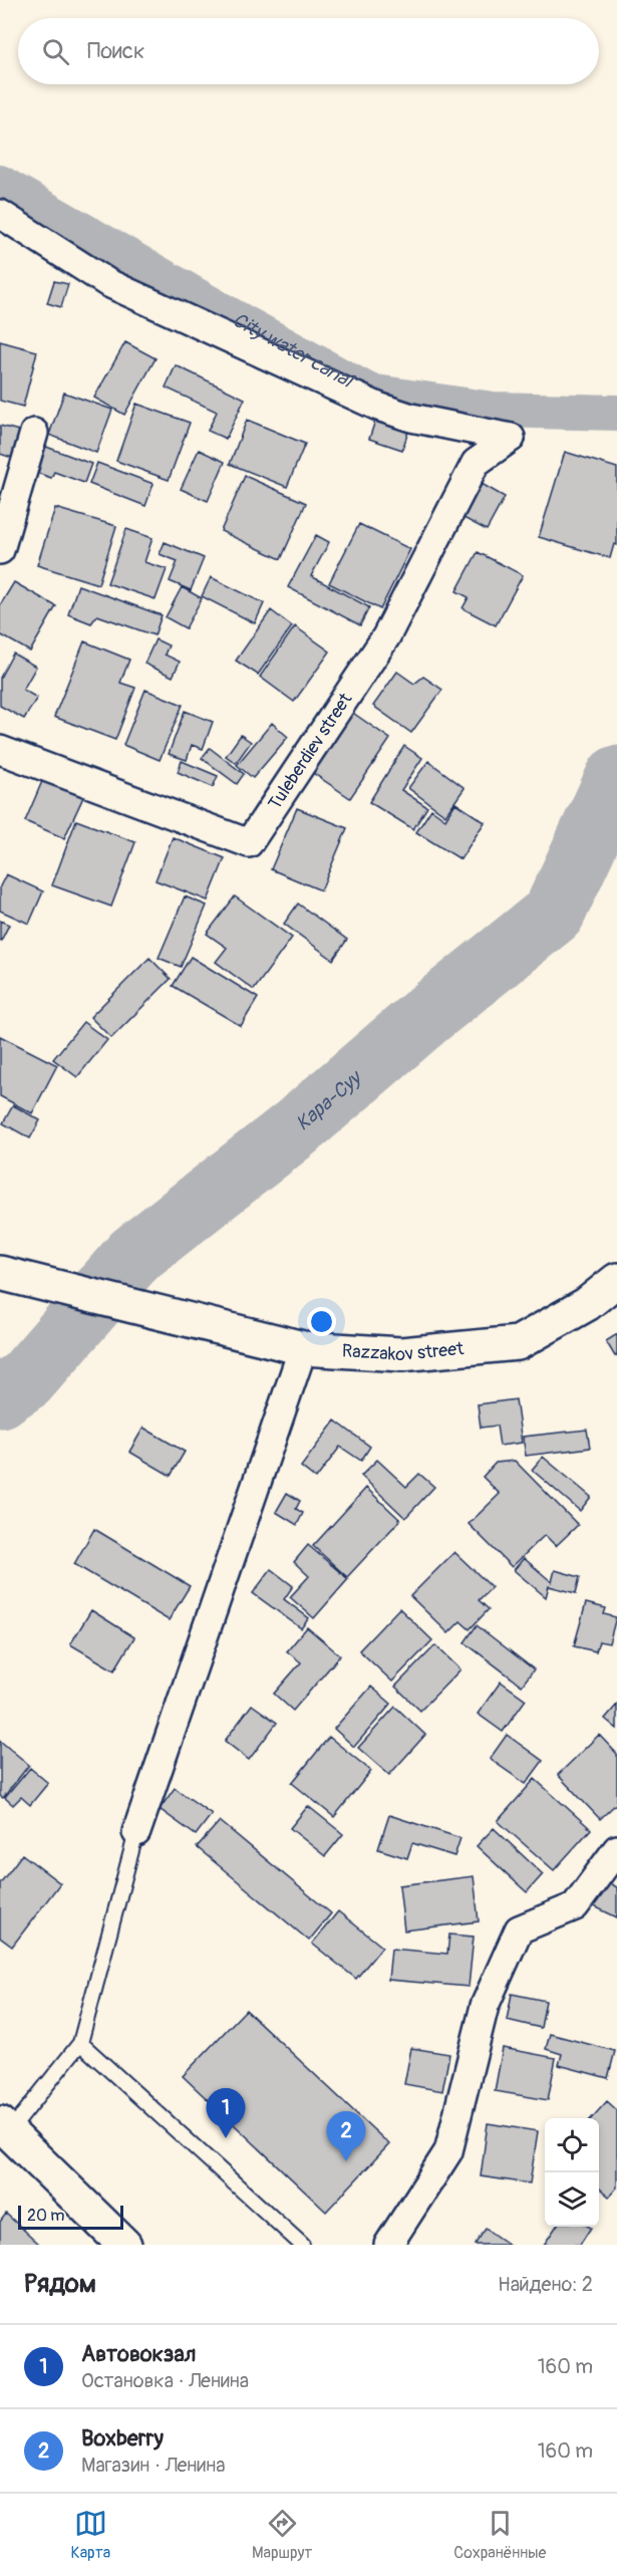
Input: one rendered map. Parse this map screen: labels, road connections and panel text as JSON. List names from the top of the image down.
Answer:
{
  "streets": {
    "main road": ["Razzakov street"],
    "street": ["Tuleberdiev street"]
  },
  "water": ["City water canal", "Кара-Суу"],
  "scale_bar": "20 m",
  "page": {
    "search": "Поиск",
    "pins": ["1", "2"],
    "scale": "20 m",
    "heading": ["Рядом", "Найдено: 2"],
    "list": [
      {
        "mark": "1",
        "name": "Автовокзал",
        "note": "Остановка · Ленина",
        "value": "160 m"
      },
      {
        "mark": "2",
        "name": "Boxberry",
        "note": "Магазин · Ленина",
        "value": "160 m"
      }
    ],
    "nav": ["Карта", "Маршрут", "Сохранённые"]
  }
}
